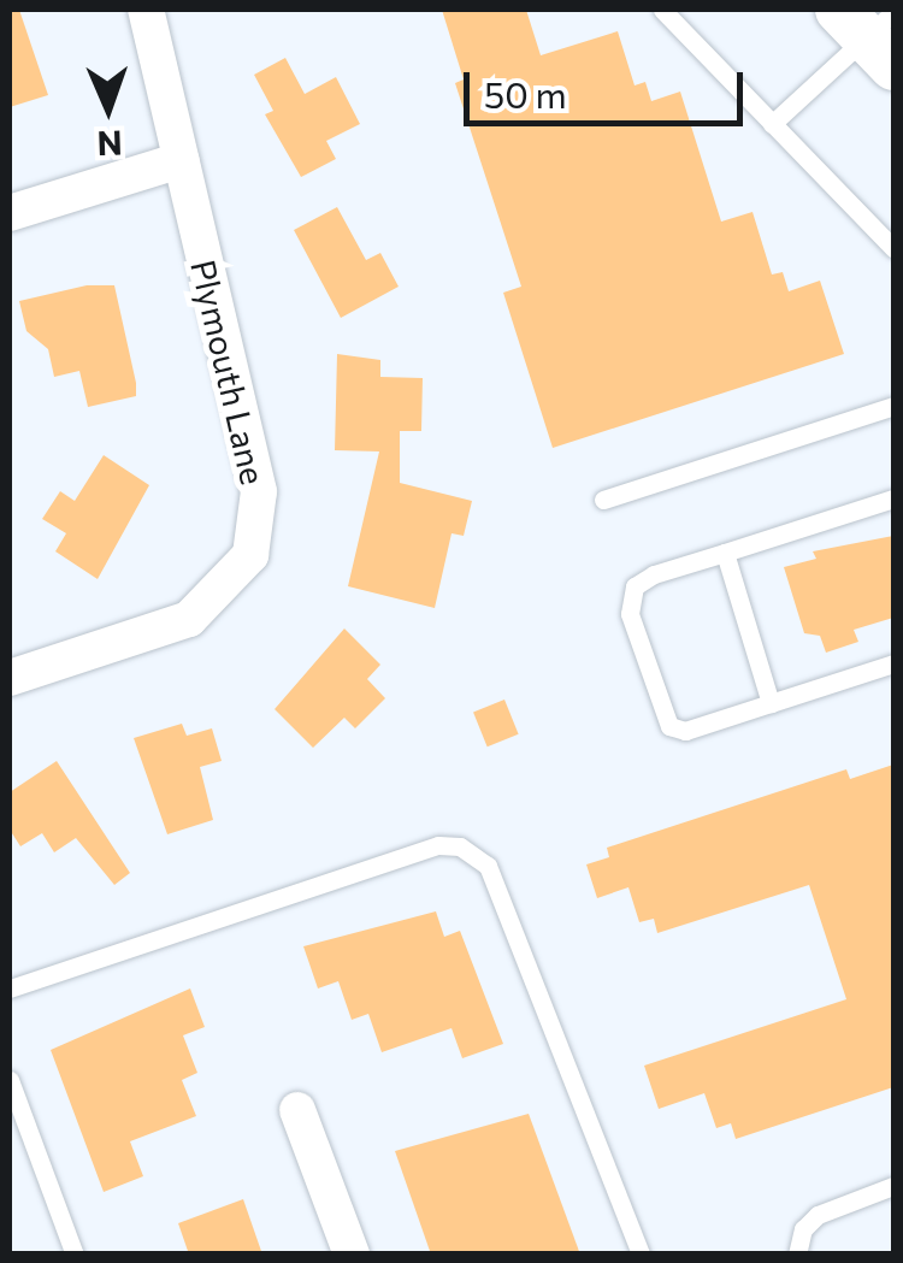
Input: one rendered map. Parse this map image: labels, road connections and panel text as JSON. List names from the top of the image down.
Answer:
{
  "streets": {
    "street": ["Plymouth Lane"]
  },
  "scale_bar": "50 m",
  "north": "bottom"
}
